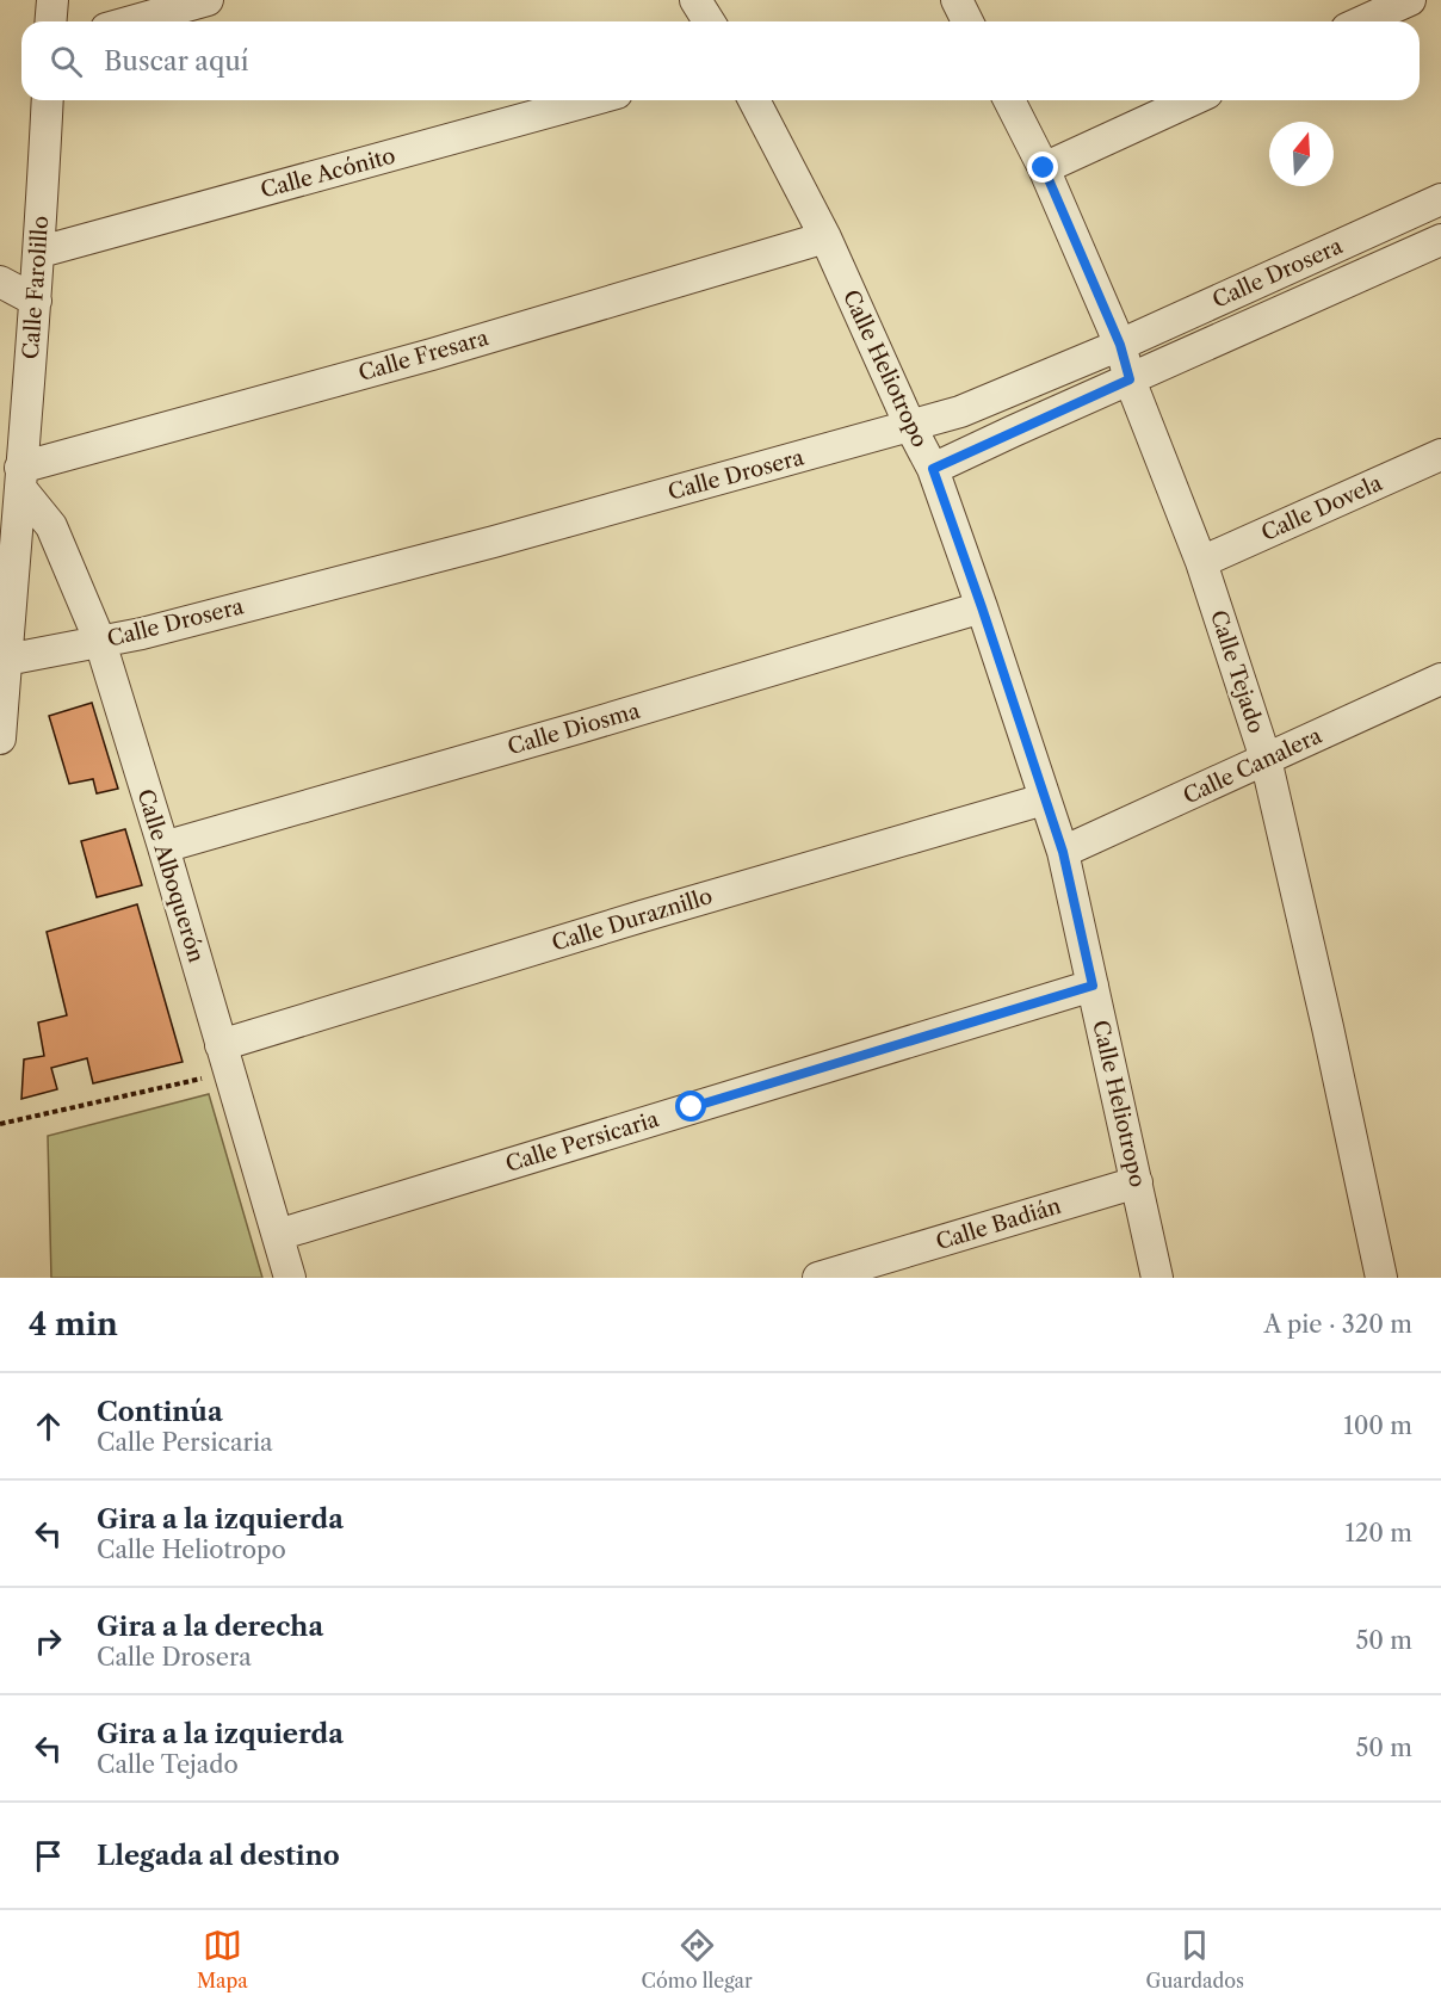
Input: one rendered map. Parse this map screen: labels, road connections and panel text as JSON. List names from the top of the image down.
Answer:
{
  "streets": {
    "street": [
      "Calle Acónito",
      "Calle Drosera",
      "Calle Farolillo",
      "Calle Fresara",
      "Calle Heliotropo",
      "Calle Dovela",
      "Calle Tejado",
      "Calle Diosma",
      "Calle Canalera",
      "Calle Alboquerón",
      "Calle Duraznillo",
      "Calle Persicaria",
      "Calle Badián"
    ]
  },
  "crossings": [
    ["Calle Acónito", "Calle Farolillo"],
    ["Calle Drosera", "Calle Farolillo"],
    ["Calle Drosera", "Calle Heliotropo"],
    ["Calle Drosera", "Calle Tejado"],
    ["Calle Drosera", "Calle Alboquerón"],
    ["Calle Farolillo", "Calle Fresara"],
    ["Calle Farolillo", "Calle Alboquerón"],
    ["Calle Fresara", "Calle Heliotropo"],
    ["Calle Fresara", "Calle Alboquerón"],
    ["Calle Heliotropo", "Calle Diosma"],
    ["Calle Heliotropo", "Calle Canalera"],
    ["Calle Heliotropo", "Calle Duraznillo"],
    ["Calle Heliotropo", "Calle Persicaria"],
    ["Calle Heliotropo", "Calle Badián"],
    ["Calle Dovela", "Calle Tejado"],
    ["Calle Tejado", "Calle Canalera"],
    ["Calle Diosma", "Calle Alboquerón"],
    ["Calle Alboquerón", "Calle Duraznillo"],
    ["Calle Alboquerón", "Calle Persicaria"]
  ],
  "north": "top",
  "page": {
    "search": "Buscar aquí",
    "heading": ["4 min", "A pie · 320 m"],
    "list": [
      ["Continúa", "Calle Persicaria", "100 m"],
      ["Gira a la izquierda", "Calle Heliotropo", "120 m"],
      ["Gira a la derecha", "Calle Drosera", "50 m"],
      ["Gira a la izquierda", "Calle Tejado", "50 m"],
      "Llegada al destino"
    ],
    "nav": ["Mapa", "Cómo llegar", "Guardados"]
  }
}
